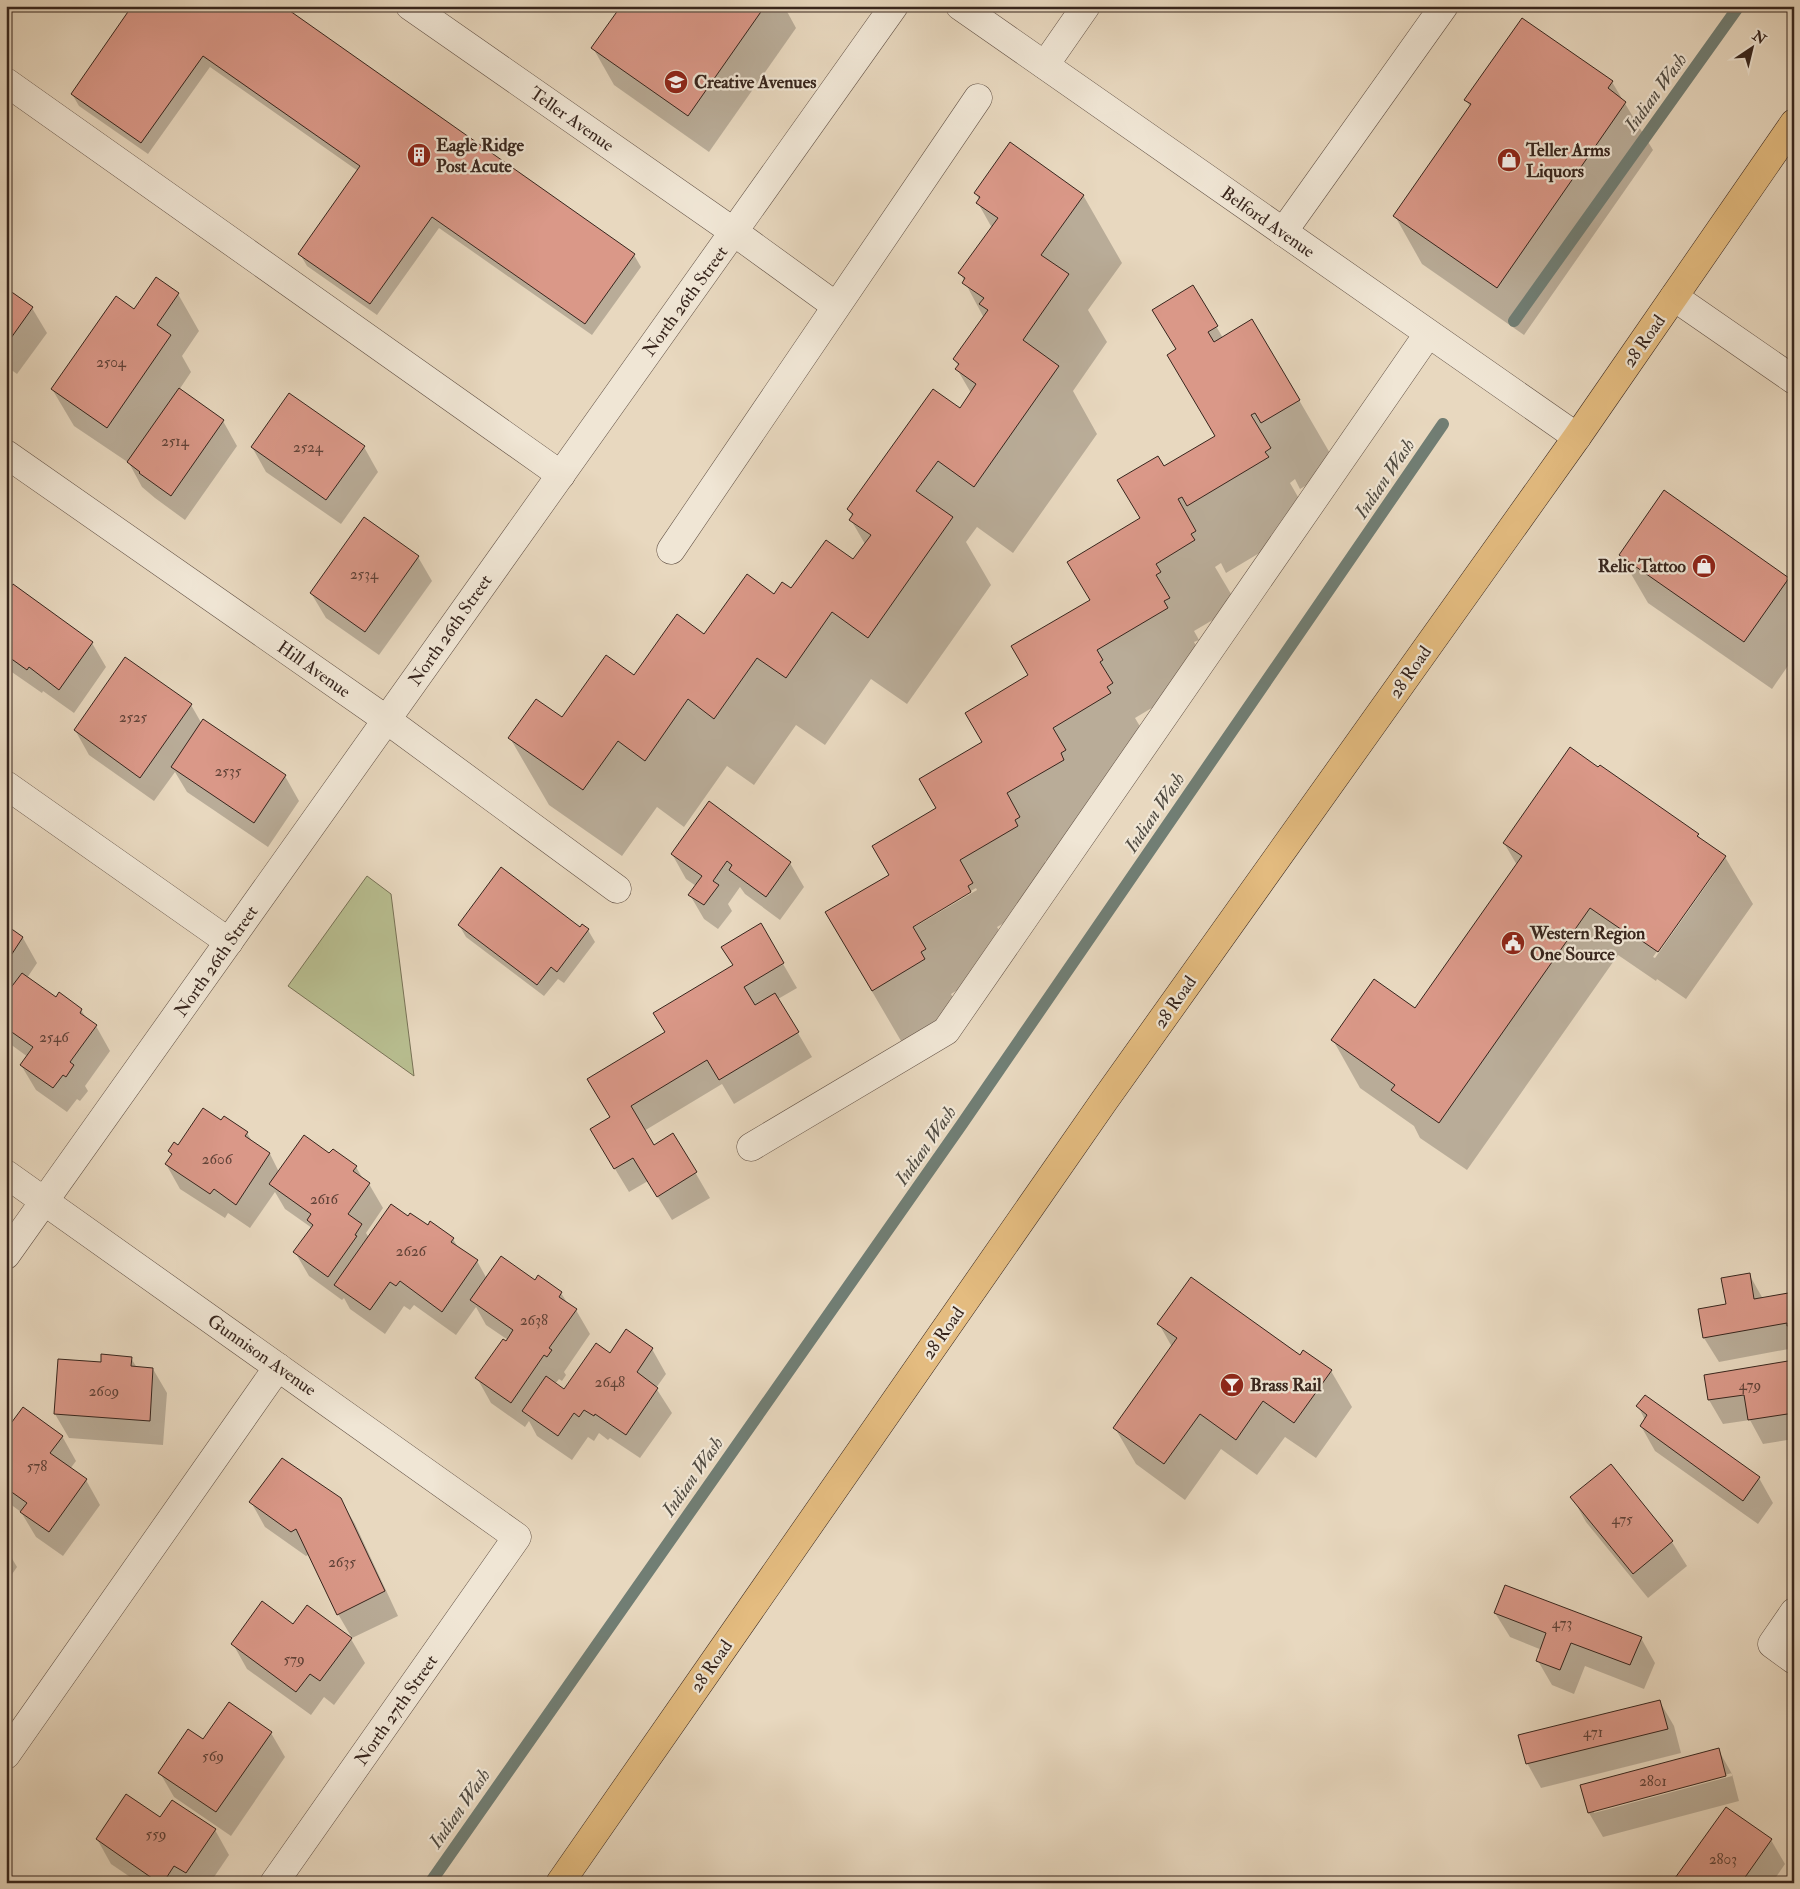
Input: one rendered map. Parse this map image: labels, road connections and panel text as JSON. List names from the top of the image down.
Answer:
{
  "streets": {
    "main road": ["28 Road"],
    "street": [
      "Teller Avenue",
      "Belford Avenue",
      "North 26th Street",
      "Hill Avenue",
      "Gunnison Avenue",
      "North 27th Street"
    ]
  },
  "crossings": [
    ["Teller Avenue", "North 26th Street"],
    ["Belford Avenue", "28 Road"],
    ["North 26th Street", "Hill Avenue"],
    ["North 26th Street", "Gunnison Avenue"],
    ["Gunnison Avenue", "North 27th Street"]
  ],
  "water": ["Indian Wash"],
  "places": {
    "school or university": ["Creative Avenues"],
    "building": ["Eagle Ridge Post Acute"],
    "shop": ["Teller Arms Liquors", "Relic Tattoo"],
    "public building": ["Western Region One Source"],
    "bar": ["Brass Rail"]
  },
  "house_numbers": [
    "2504",
    "2514",
    "2524",
    "2534",
    "2525",
    "2535",
    "2546",
    "2606",
    "2616",
    "2626",
    "2638",
    "2648",
    "479",
    "2609",
    "578",
    "475",
    "2635",
    "473",
    "579",
    "471",
    "569",
    "2801",
    "559",
    "2803"
  ],
  "north": "top right"
}
